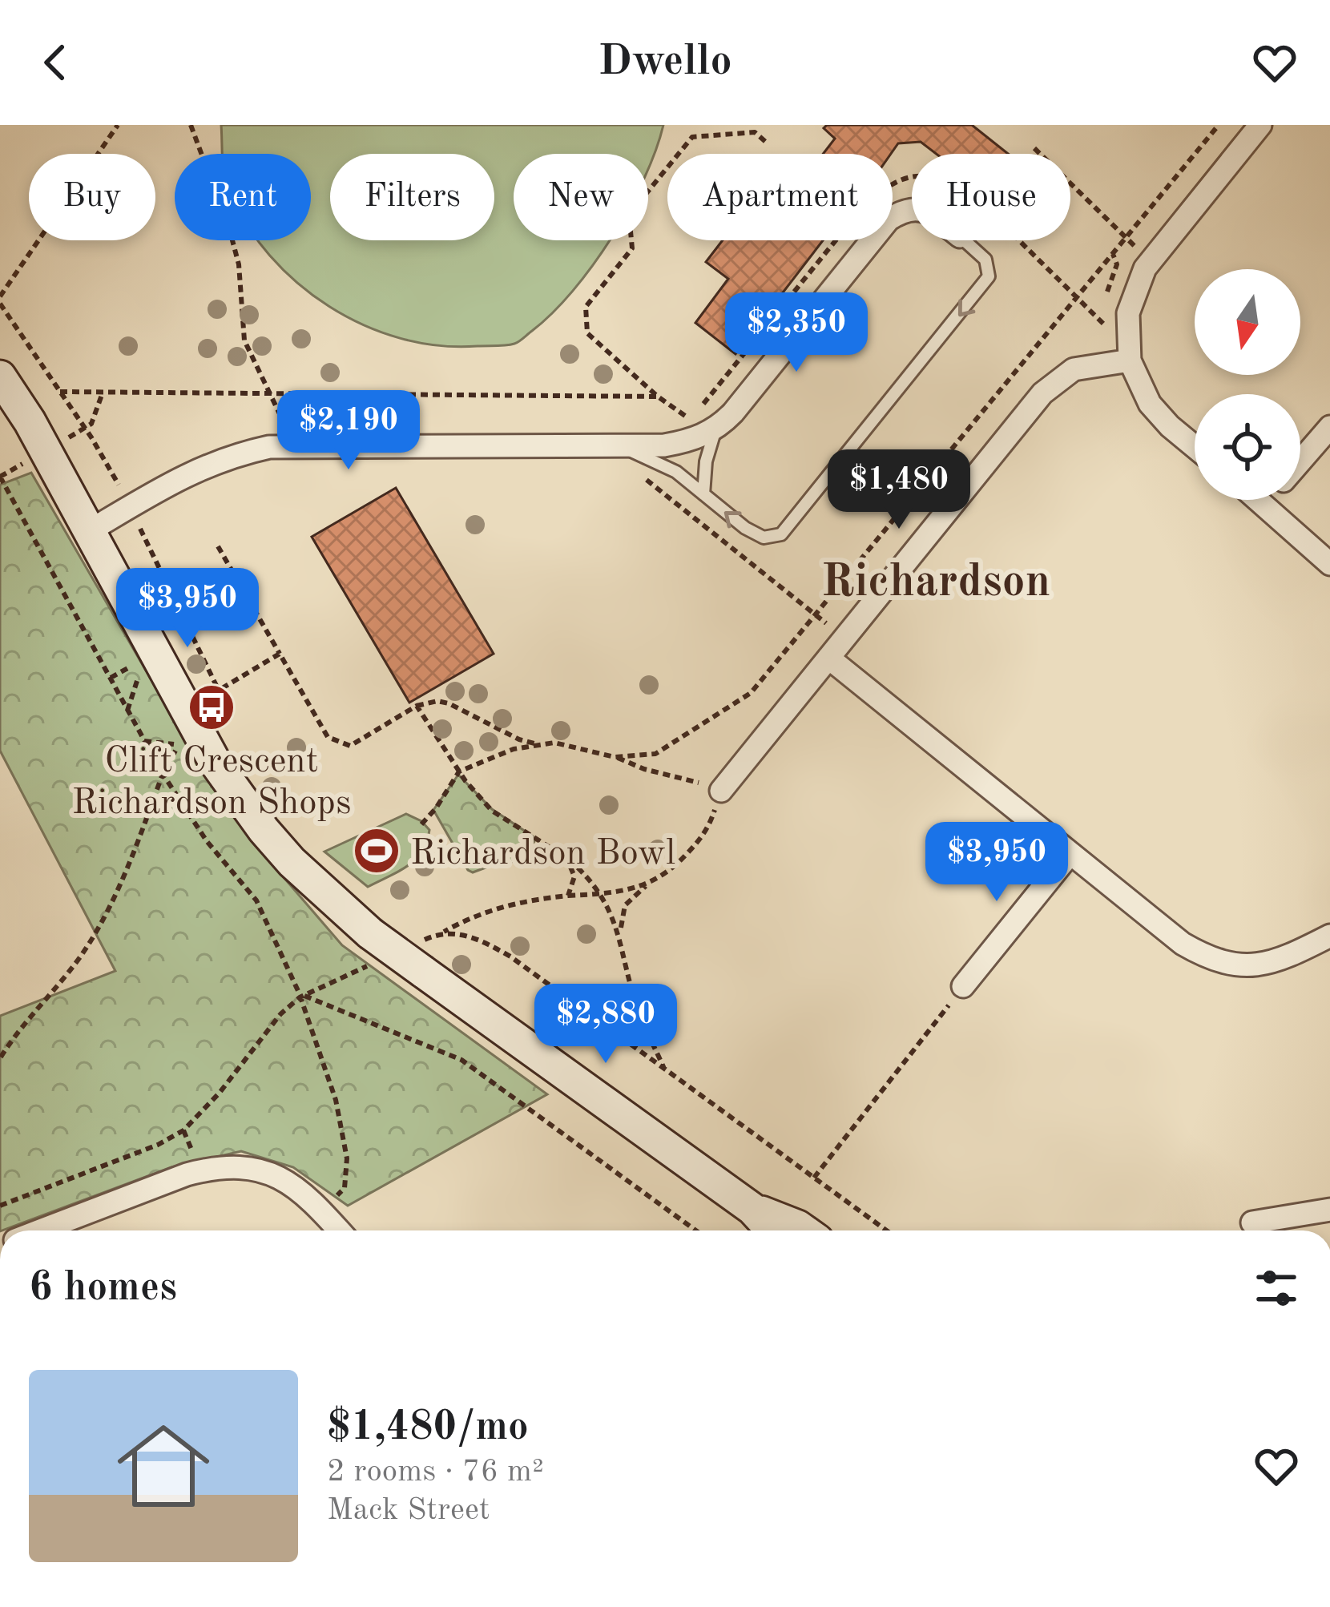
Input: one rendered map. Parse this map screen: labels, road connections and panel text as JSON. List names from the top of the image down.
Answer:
{
  "districts": ["Richardson"],
  "places": {
    "bus stop": ["Clift Crescent Richardson Shops"],
    "sports": ["Richardson Bowl"]
  },
  "north": "bottom",
  "page": {
    "header": "Dwello",
    "chip": [
      "Buy",
      "Rent",
      "Filters",
      "New",
      "Apartment",
      "House"
    ],
    "price": [
      "$2,350",
      "$2,190",
      "$1,480",
      "$3,950",
      "$3,950",
      "$2,880"
    ],
    "heading": "6 homes",
    "list": [
      {
        "name": "$1,480/mo",
        "note": "2 rooms · 76 m² · Mack Street"
      }
    ]
  }
}
